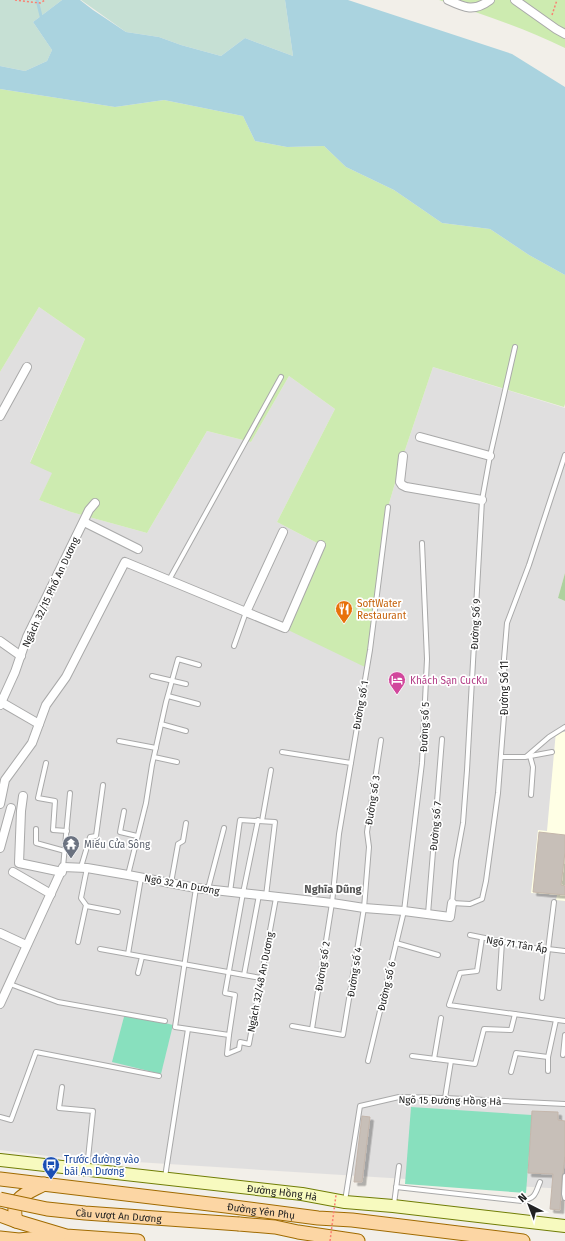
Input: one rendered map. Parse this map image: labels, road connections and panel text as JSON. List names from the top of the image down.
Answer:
{
  "streets": {
    "main road": ["Đường Yên Phụ", "Cầu vượt An Dương"],
    "street": ["Ngách 32/15 Phố An Dương", "Ngõ 32 An Dương", "Đường Hồng Hà"],
    "lane": [
      "Đường Số 9",
      "Đường Số 11",
      "Đường số 1",
      "Đường số 5",
      "Đường số 3",
      "Đường số 7",
      "Ngõ 71 Tân Ấp",
      "Đường số 2",
      "Đường số 4",
      "Ngách 32/48 An Dương",
      "Đường số 6",
      "Ngõ 15 Đường Hồng Hà"
    ]
  },
  "crossings": [
    ["Đường Số 9", "Đường Số 11"],
    ["Đường Số 9", "Ngõ 32 An Dương"],
    ["Đường Số 11", "Ngõ 32 An Dương"],
    ["Đường số 1", "Ngõ 32 An Dương"],
    ["Đường số 1", "Đường số 2"],
    ["Đường số 5", "Ngõ 32 An Dương"],
    ["Đường số 5", "Đường số 6"],
    ["Đường số 3", "Ngõ 32 An Dương"],
    ["Đường số 3", "Đường số 4"],
    ["Đường số 7", "Ngõ 32 An Dương"],
    ["Ngõ 32 An Dương", "Đường số 2"],
    ["Ngõ 32 An Dương", "Đường số 4"],
    ["Ngõ 32 An Dương", "Ngách 32/48 An Dương"],
    ["Ngõ 32 An Dương", "Đường số 6"],
    ["Đường số 2", "Đường số 4"],
    ["Ngõ 15 Đường Hồng Hà", "Đường Hồng Hà"],
    ["Đường Yên Phụ", "Cầu vượt An Dương"]
  ],
  "districts": ["Nghĩa Dũng"],
  "places": {
    "restaurant": ["SoftWater Restaurant"],
    "hotel": ["Khách Sạn CucKu"],
    "temple": ["Miếu Cửa Sông"],
    "bus stop": ["Trước đường vào bãi An Dương"]
  },
  "north": "top left"
}
